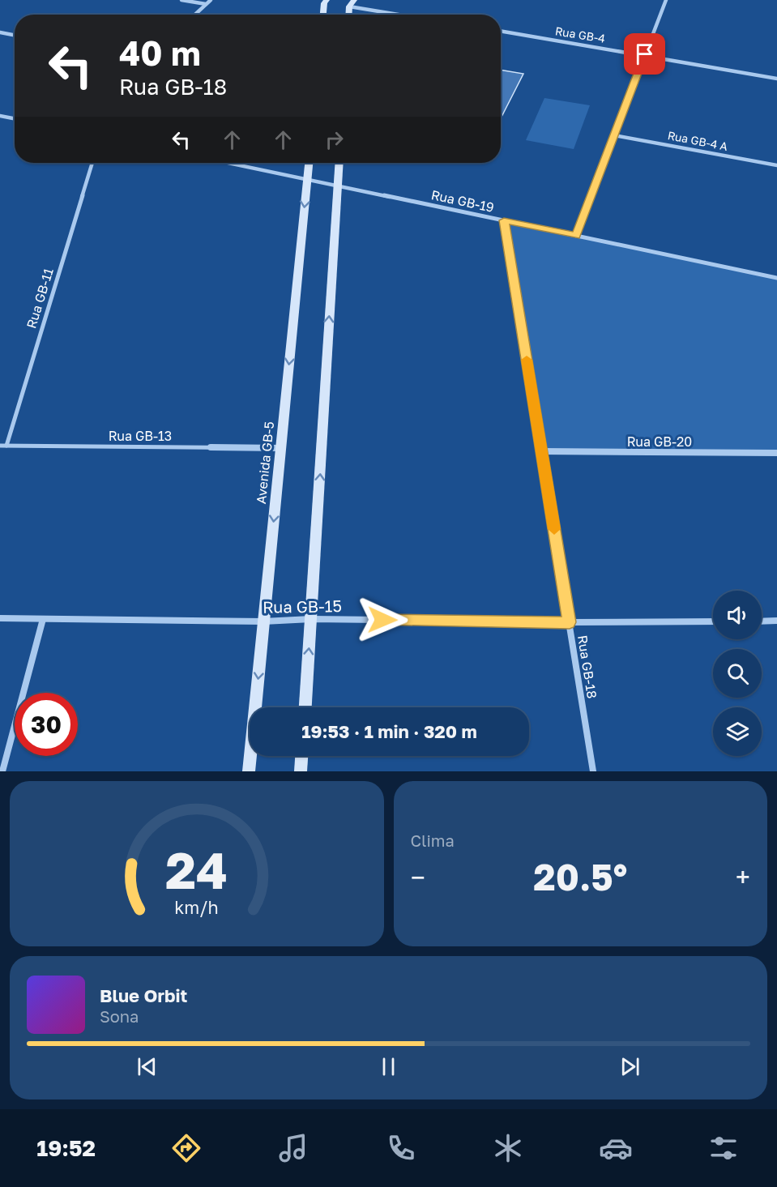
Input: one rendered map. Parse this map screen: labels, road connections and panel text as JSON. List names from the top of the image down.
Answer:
{
  "streets": {
    "street": [
      "Rua GB-4",
      "Rua GB-4 A",
      "Rua GB-19",
      "Rua GB-11",
      "Rua GB-13",
      "Rua GB-20",
      "Avenida GB-5",
      "Rua GB-15",
      "Rua GB-18"
    ]
  },
  "crossings": [
    ["Rua GB-19", "Avenida GB-5"],
    ["Rua GB-19", "Rua GB-18"],
    ["Rua GB-11", "Rua GB-13"],
    ["Rua GB-13", "Avenida GB-5"],
    ["Rua GB-20", "Rua GB-18"],
    ["Avenida GB-5", "Rua GB-15"],
    ["Rua GB-15", "Rua GB-18"]
  ],
  "page": {
    "turn": ["40 m", "Rua GB-18"],
    "limit": "30",
    "trip": "19:53 · 1 min · 320 m",
    "tile": "Clima",
    "heat": ["−", "20.5°", "+"],
    "song": ["Blue Orbit", "Sona"],
    "tabs": "19:52",
    "gauge": ["24", "km/h"]
  }
}
